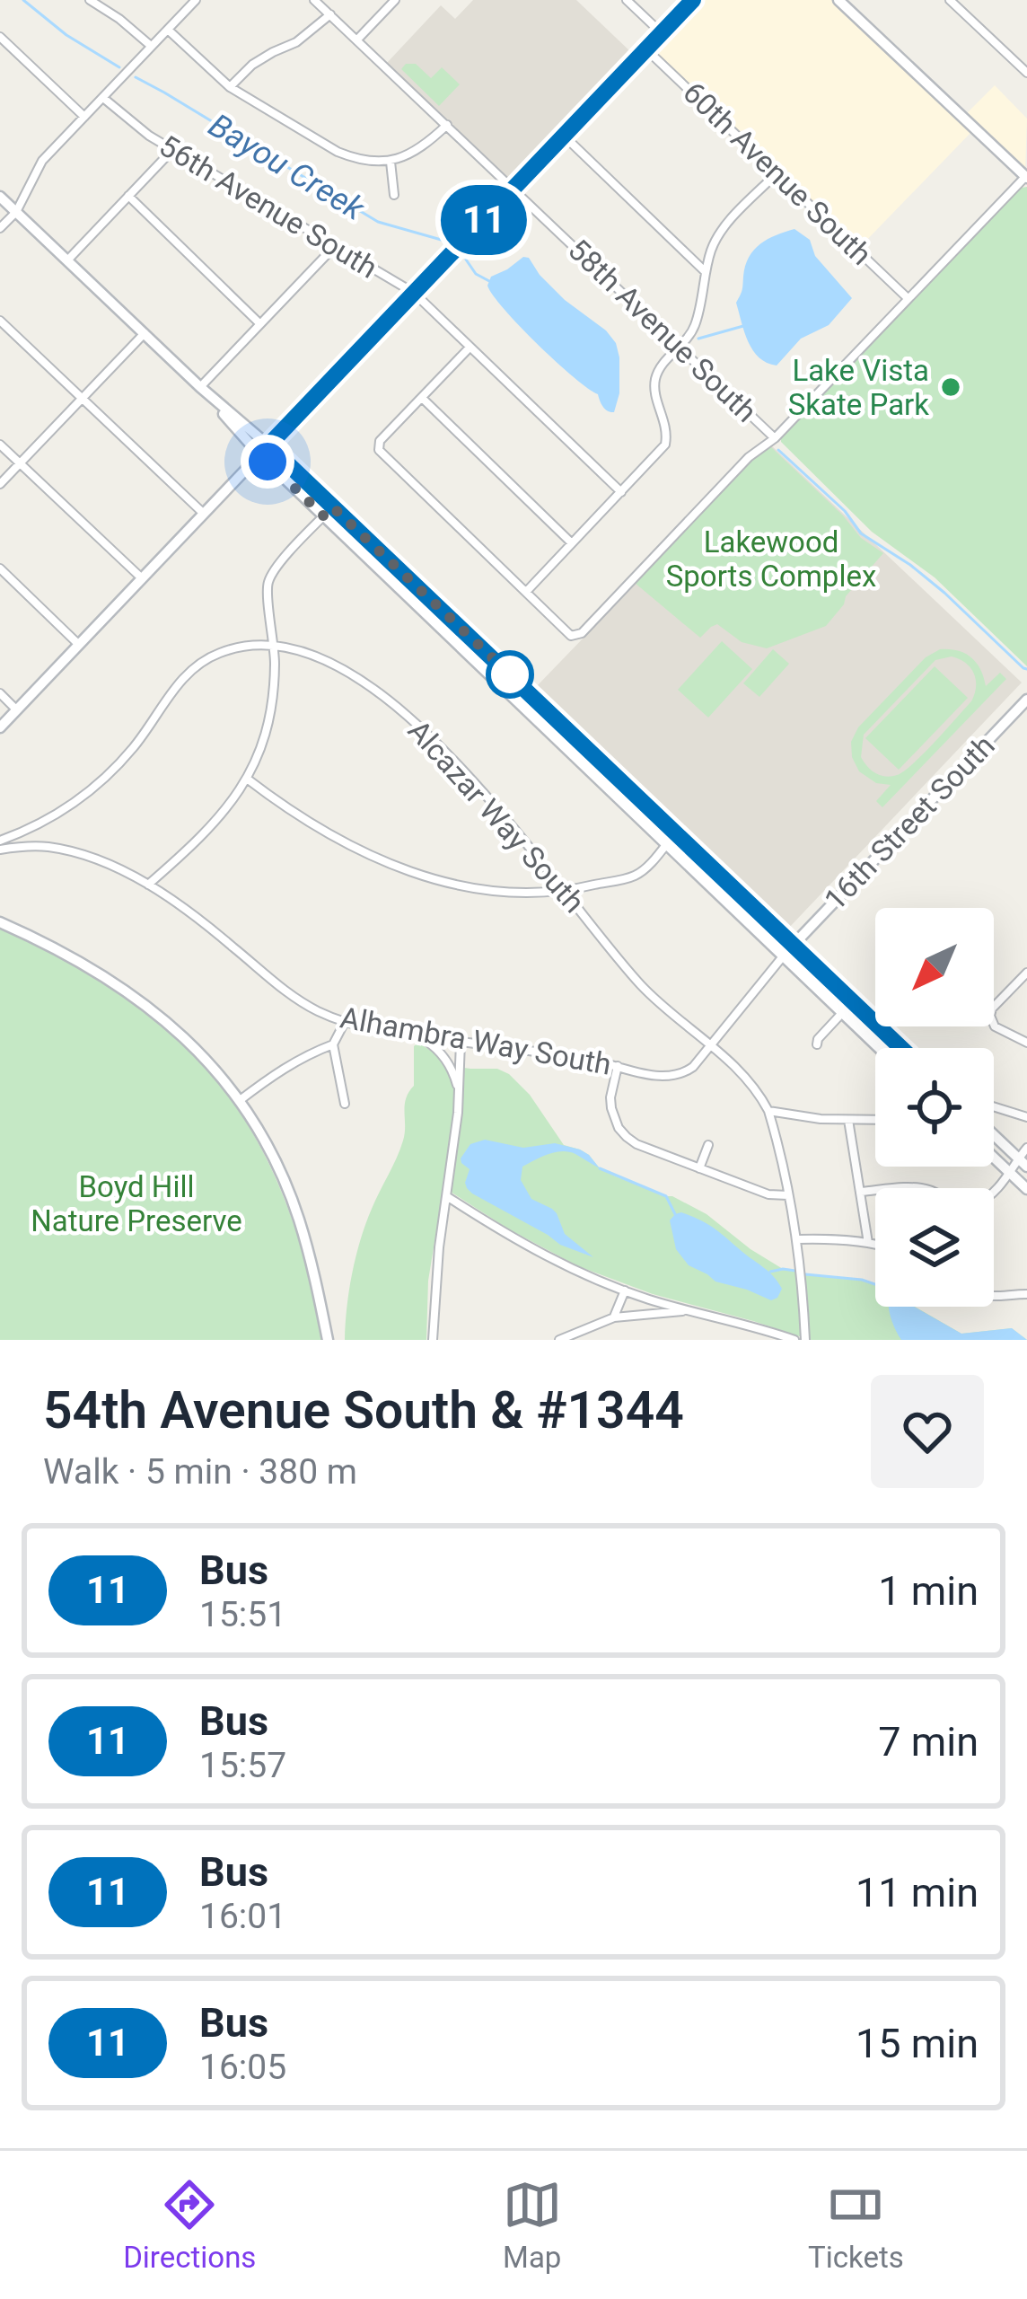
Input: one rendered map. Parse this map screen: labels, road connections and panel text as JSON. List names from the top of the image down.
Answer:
{
  "streets": {
    "main road": ["16th Street South"],
    "street": [
      "60th Avenue South",
      "56th Avenue South",
      "58th Avenue South",
      "Alcazar Way South",
      "Alhambra Way South"
    ]
  },
  "crossings": [
    ["Alcazar Way South", "16th Street South"],
    ["Alcazar Way South", "Alhambra Way South"],
    ["16th Street South", "Alhambra Way South"]
  ],
  "water": ["Bayou Creek"],
  "parks": ["Lakewood Sports Complex", "Boyd Hill Nature Preserve"],
  "places": ["Lake Vista Skate Park"],
  "lines": ["bus line 11"],
  "north": "bottom left",
  "page": {
    "on_map": "11",
    "heading": ["54th Avenue South & #1344", "Walk · 5 min · 380 m"],
    "list": [
      {
        "mark": "11",
        "name": "Bus",
        "note": "15:51",
        "value": "1 min"
      },
      {
        "mark": "11",
        "name": "Bus",
        "note": "15:57",
        "value": "7 min"
      },
      {
        "mark": "11",
        "name": "Bus",
        "note": "16:01",
        "value": "11 min"
      },
      {
        "mark": "11",
        "name": "Bus",
        "note": "16:05",
        "value": "15 min"
      }
    ],
    "tabs": ["Directions", "Map", "Tickets"]
  }
}
